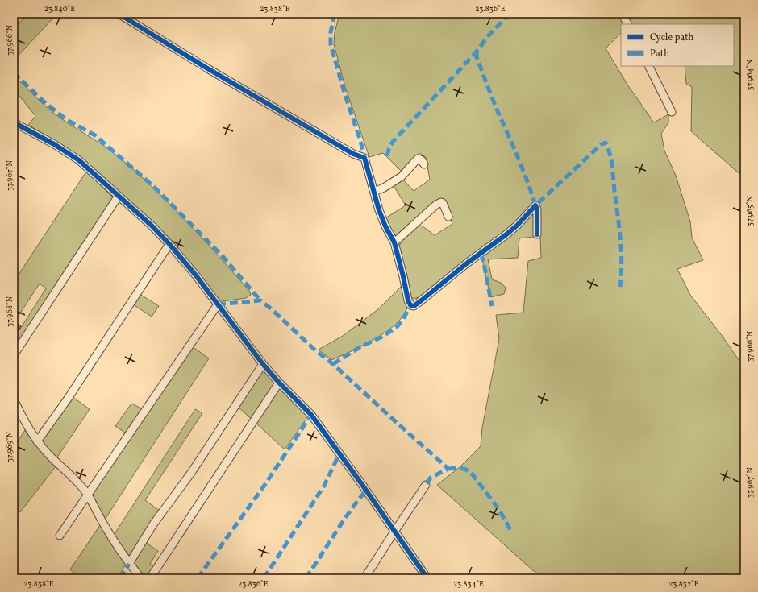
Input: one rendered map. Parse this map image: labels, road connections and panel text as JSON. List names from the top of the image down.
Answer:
{
  "legend": ["Cycle path", "Path"],
  "coordinates": [
    "23.840°E",
    "23.838°E",
    "23.836°E",
    "37.966°N",
    "37.964°N",
    "37.967°N",
    "37.965°N",
    "37.968°N",
    "37.969°N",
    "23.834°E",
    "23.832°E"
  ]
}
